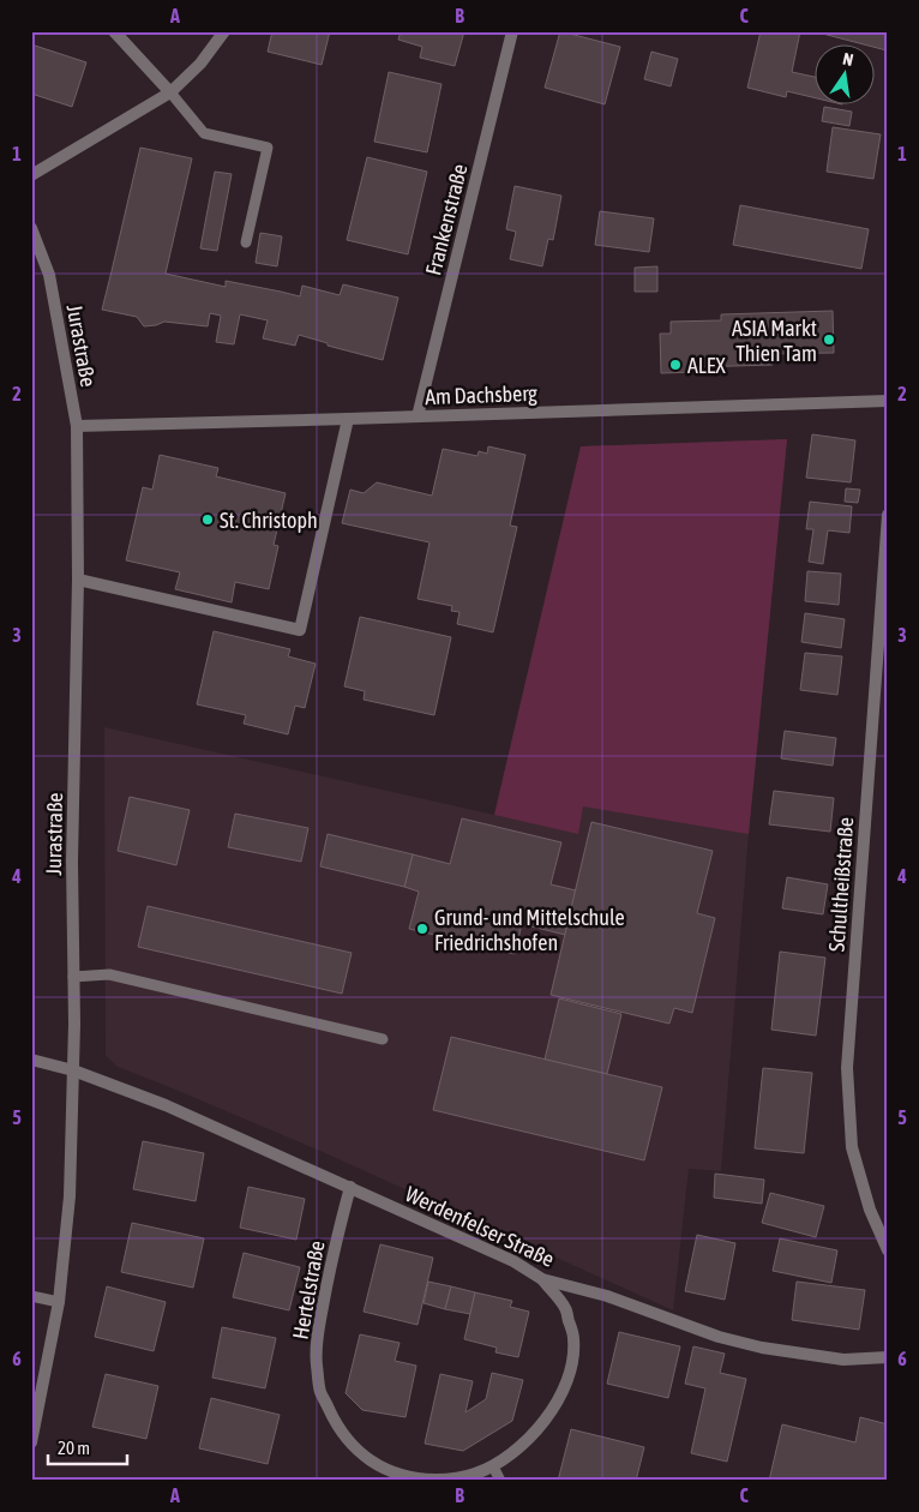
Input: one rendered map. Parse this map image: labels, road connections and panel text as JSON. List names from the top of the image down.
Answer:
{
  "streets": {
    "street": [
      "Frankenstraße",
      "Jurastraße",
      "Am Dachsberg",
      "Schultheißstraße",
      "Werdenfelser Straße",
      "Hertelstraße"
    ]
  },
  "crossings": [
    ["Frankenstraße", "Am Dachsberg"],
    ["Jurastraße", "Am Dachsberg"],
    ["Jurastraße", "Werdenfelser Straße"],
    ["Werdenfelser Straße", "Hertelstraße"]
  ],
  "places": [
    "ASIA Markt Thien Tam",
    "ALEX",
    "St. Christoph",
    "Grund- und Mittelschule Friedrichshofen"
  ],
  "scale_bar": "20 m",
  "north": "top",
  "grid": {
    "columns": ["A", "B", "C"],
    "rows": [
      "1",
      "2",
      "3",
      "4",
      "5",
      "6"
    ]
  }
}
